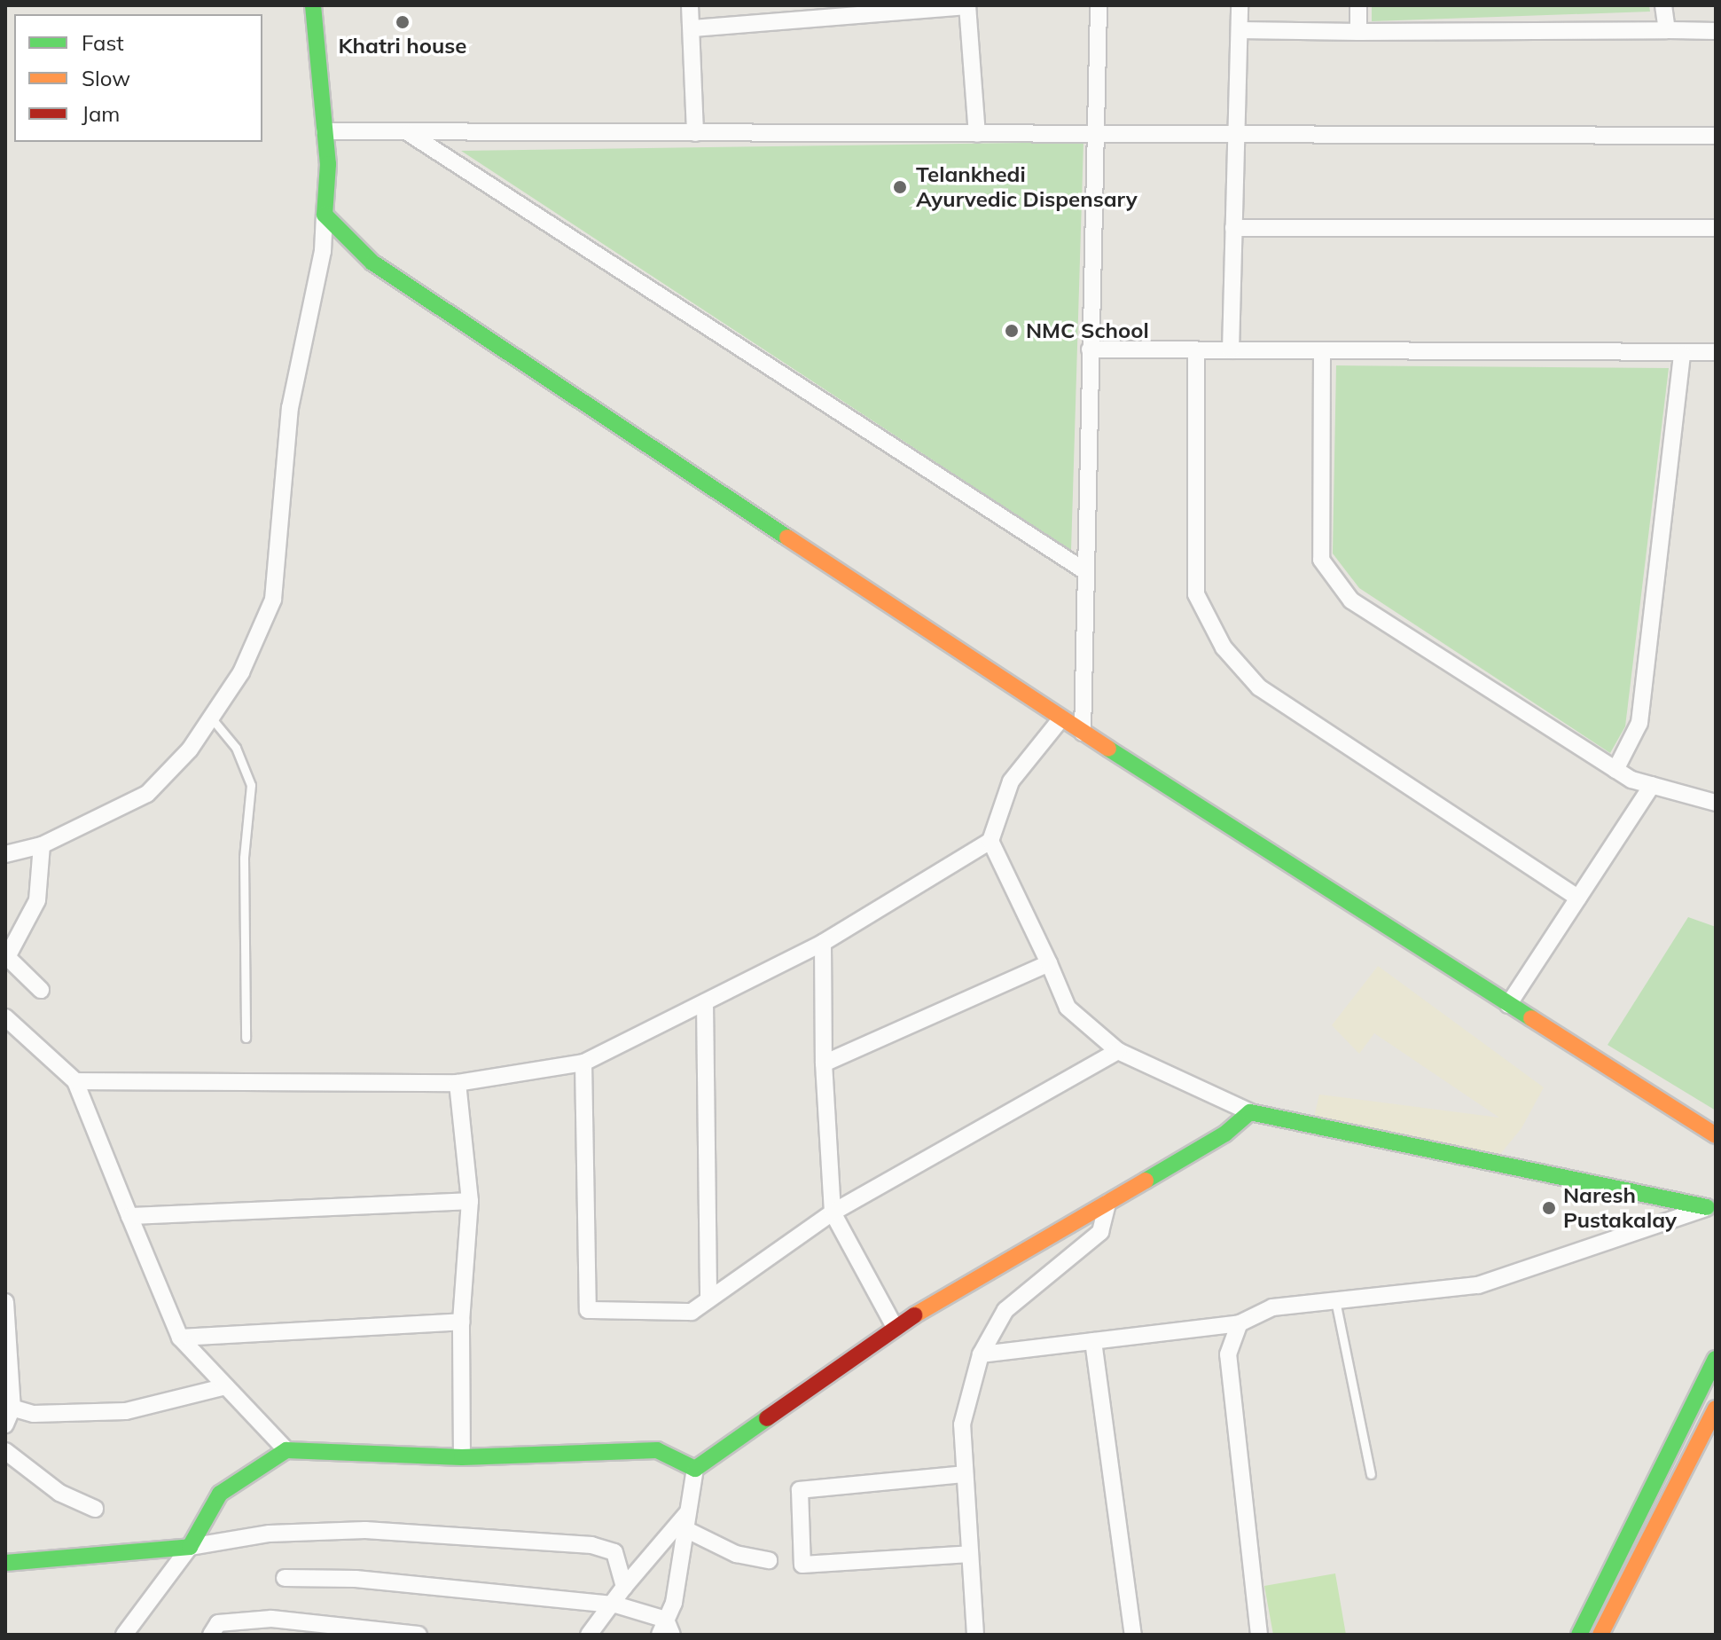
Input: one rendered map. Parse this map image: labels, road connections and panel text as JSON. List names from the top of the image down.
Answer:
{
  "places": [
    "Khatri house",
    "Telankhedi Ayurvedic Dispensary",
    "NMC School",
    "Naresh Pustakalay"
  ],
  "legend": ["Fast", "Slow", "Jam"]
}
